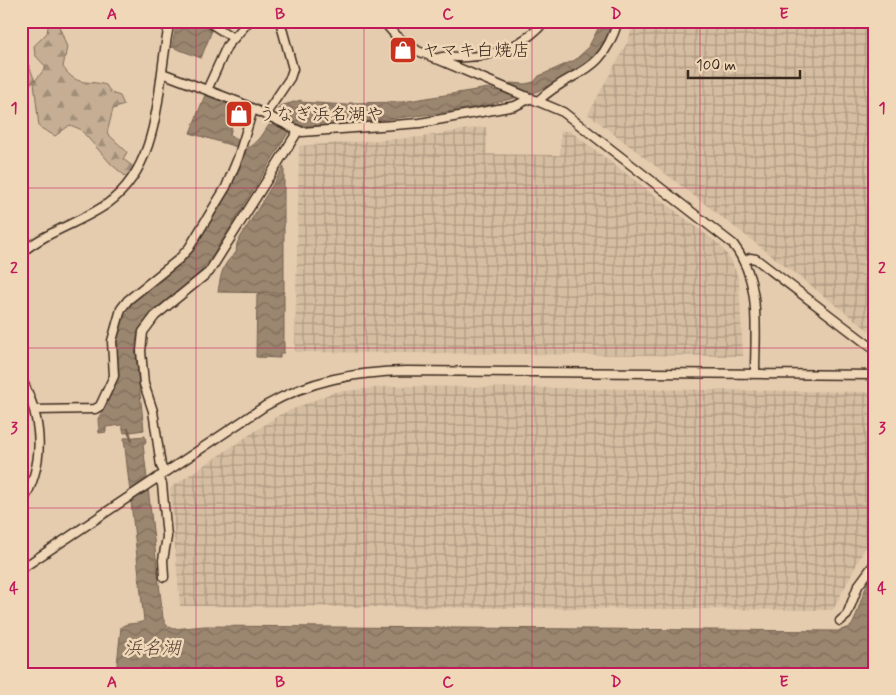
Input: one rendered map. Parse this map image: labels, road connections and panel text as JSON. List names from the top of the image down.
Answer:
{
  "water": ["浜名湖"],
  "places": {
    "shop": ["ヤマキ白焼店", "うなぎ浜名湖や"]
  },
  "scale_bar": "100 m",
  "grid": {
    "columns": [
      "A",
      "B",
      "C",
      "D",
      "E"
    ],
    "rows": [
      "1",
      "2",
      "3",
      "4"
    ]
  }
}
